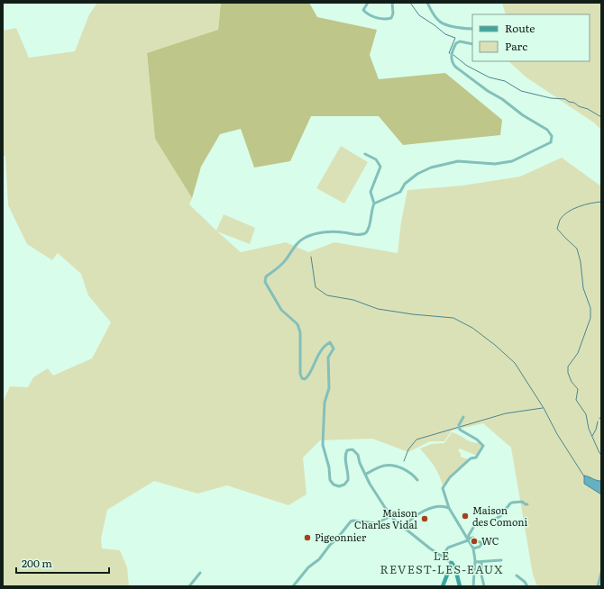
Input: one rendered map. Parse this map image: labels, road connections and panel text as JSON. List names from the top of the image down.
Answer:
{
  "districts": ["LE REVEST-LES-EAUX"],
  "places": [
    "Maison des Comoni",
    "Maison Charles Vidal",
    "Pigeonnier",
    "WC"
  ],
  "legend": ["Route", "Parc"],
  "scale_bar": "200 m"
}
